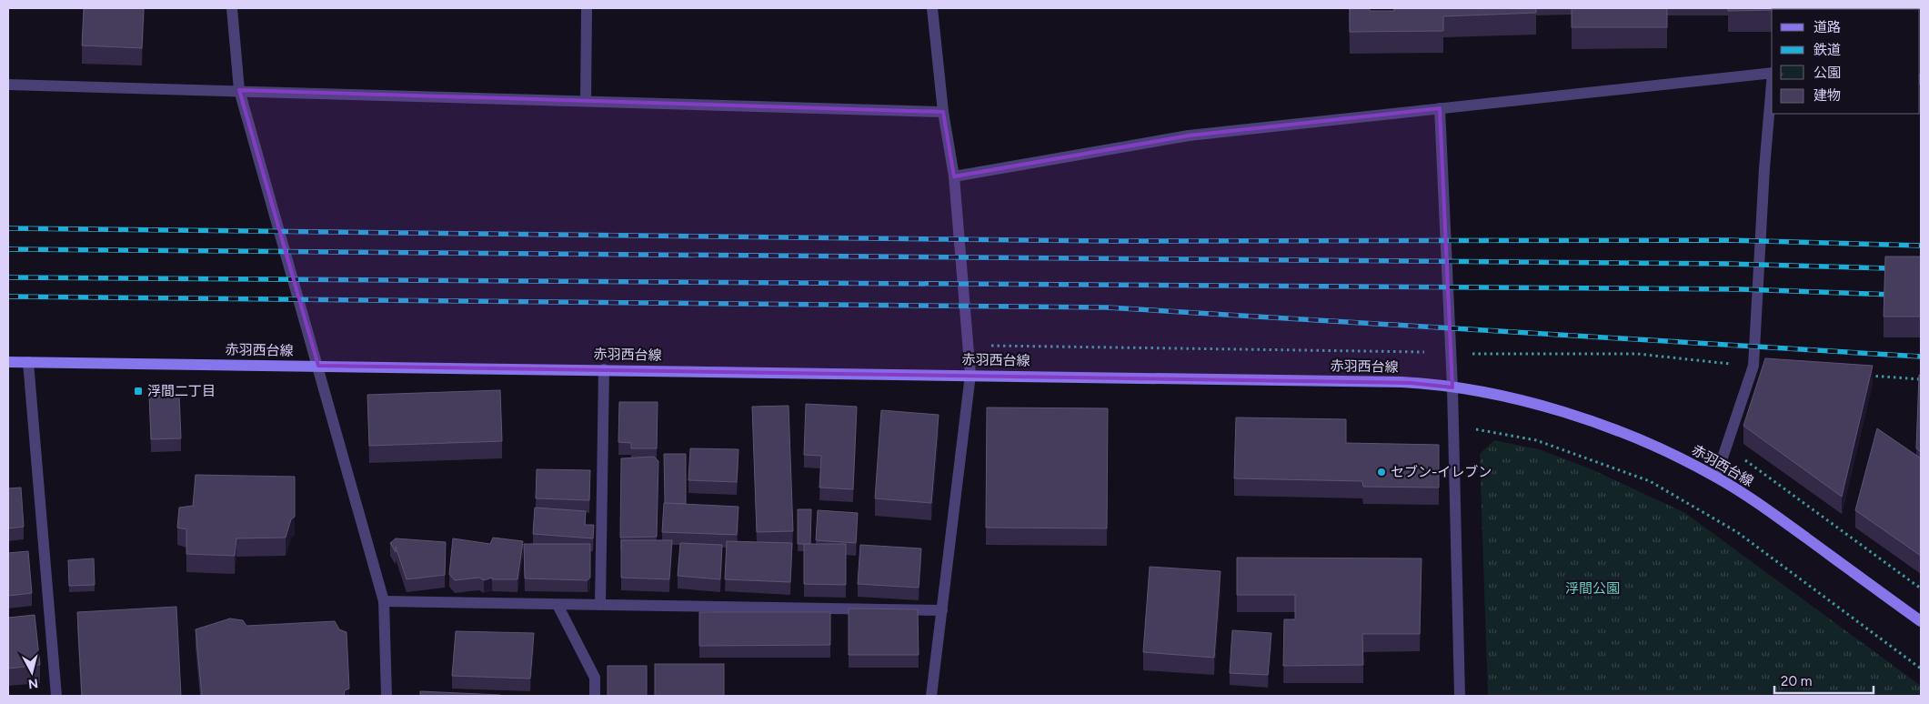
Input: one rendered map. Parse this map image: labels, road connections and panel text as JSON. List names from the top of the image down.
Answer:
{
  "streets": {
    "main road": ["赤羽西台線"]
  },
  "parks": ["浮間公園"],
  "places": {
    "transit": ["浮間二丁目"],
    "other": ["セブン-イレブン"]
  },
  "legend": [
    "道路",
    "鉄道",
    "公園",
    "建物"
  ],
  "scale_bar": "20 m",
  "north": "bottom"
}
